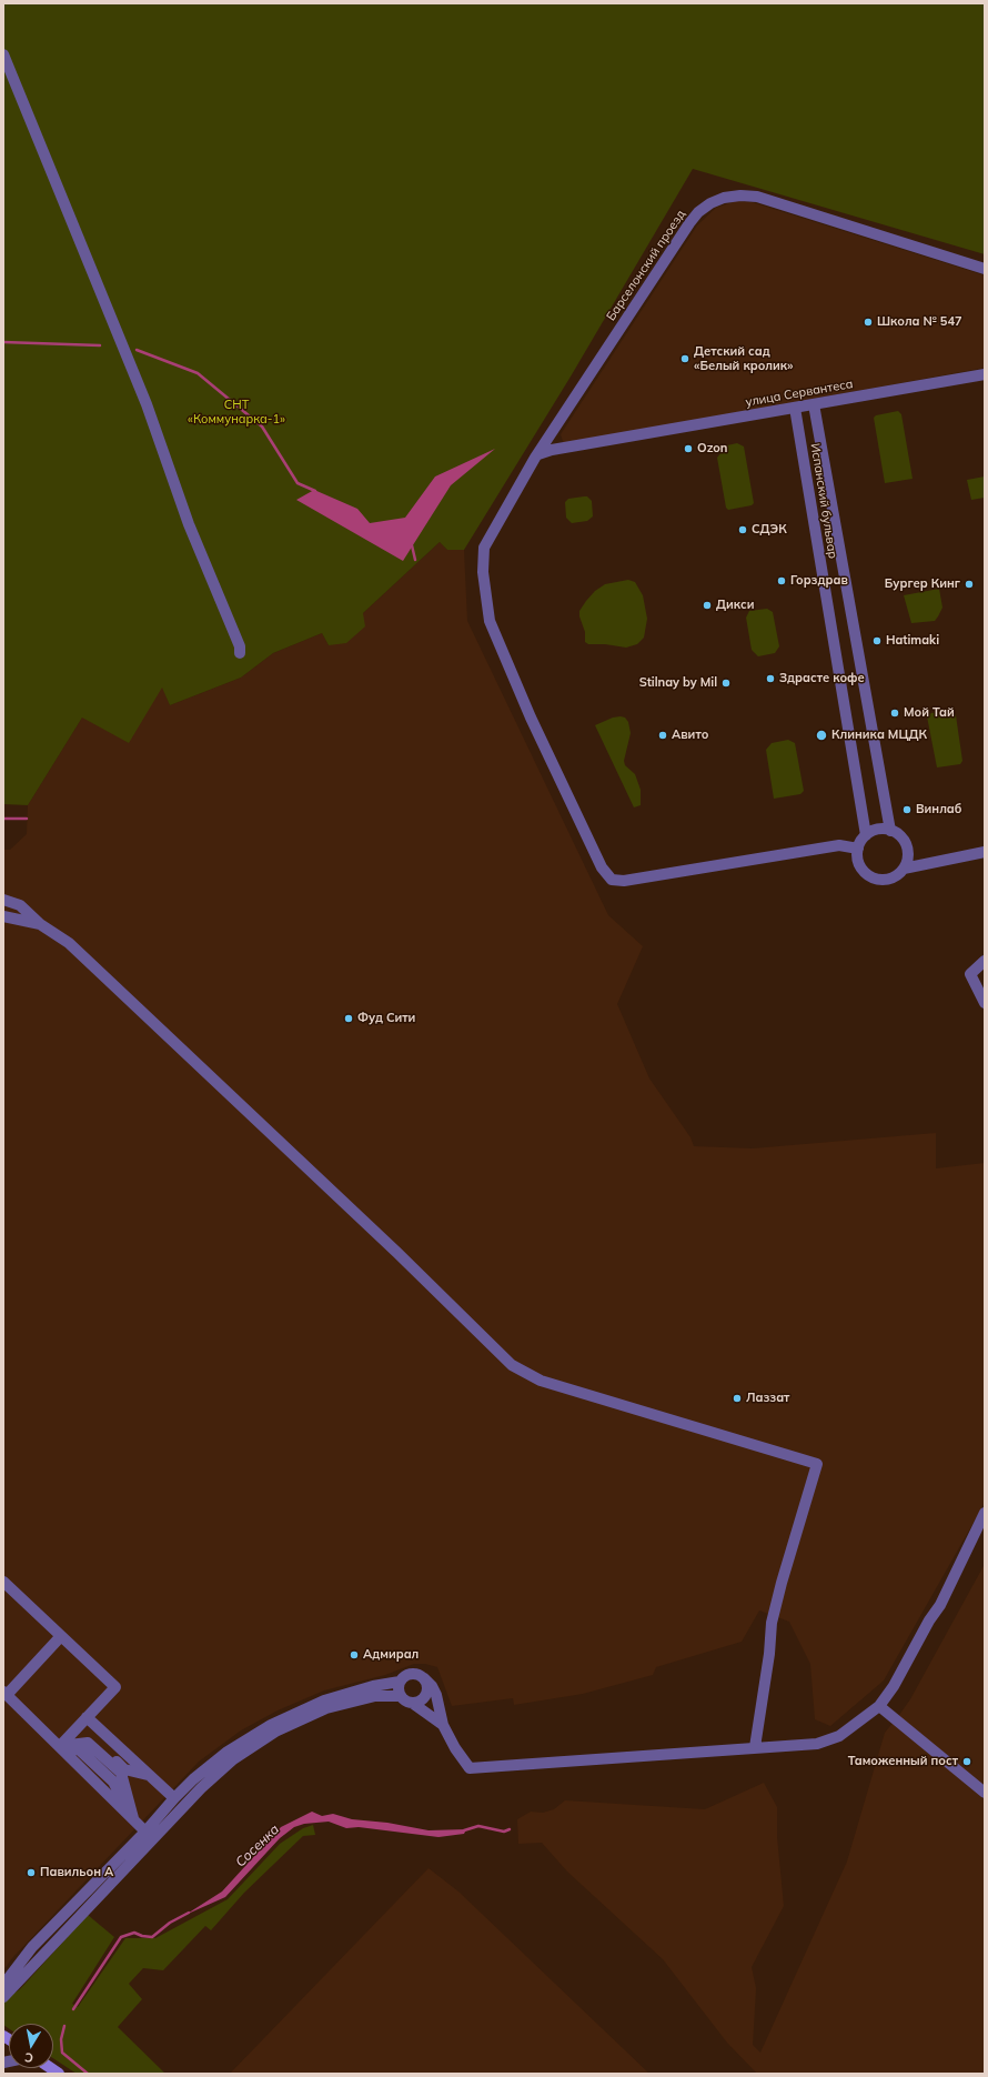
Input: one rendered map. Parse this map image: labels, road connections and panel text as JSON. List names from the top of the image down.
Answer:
{
  "streets": {
    "street": ["Барселонский проезд", "улица Сервантеса", "Испанский бульвар"]
  },
  "crossings": [
    ["Барселонский проезд", "улица Сервантеса"],
    ["Барселонский проезд", "Испанский бульвар"],
    ["улица Сервантеса", "Испанский бульвар"]
  ],
  "water": ["Сосенка"],
  "parks": ["СНТ «Коммунарка-1»"],
  "places": [
    "Школа № 547",
    "Детский сад «Белый кролик»",
    "Ozon",
    "СДЭК",
    "Горздрав",
    "Бургер Кинг",
    "Дикси",
    "Hatimaki",
    "Здрасте кофе",
    "Stilnay by Mil",
    "Мой Тай",
    "Авито",
    "Клиника МЦДК",
    "Винлаб",
    "Фуд Сити",
    "Лаззат",
    "Адмирал",
    "Таможенный пост",
    "Павильон А"
  ],
  "north": "bottom"
}
